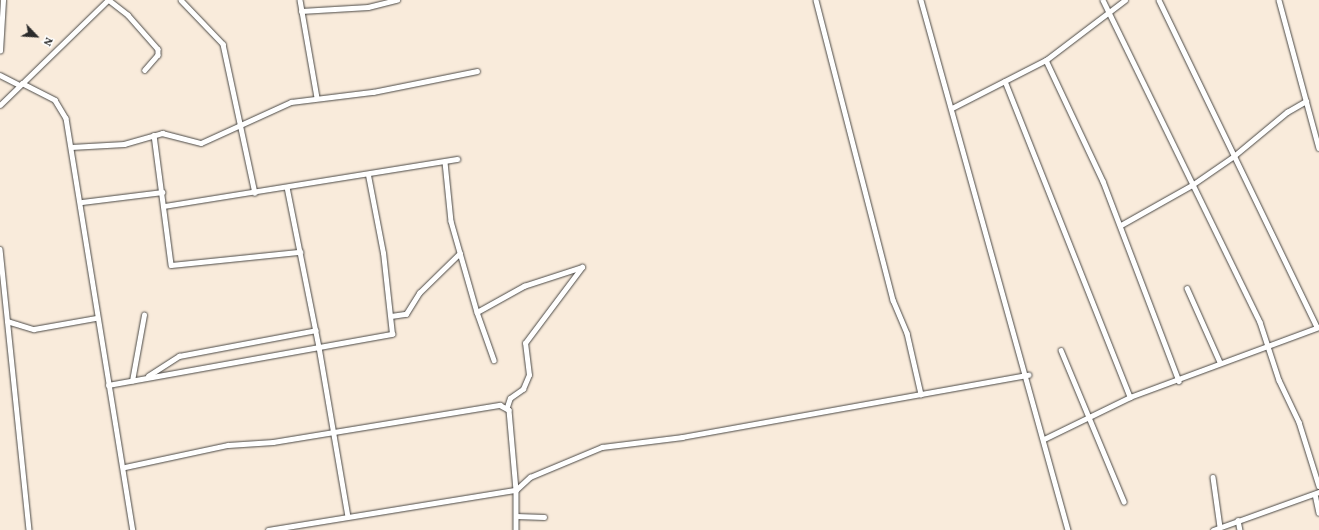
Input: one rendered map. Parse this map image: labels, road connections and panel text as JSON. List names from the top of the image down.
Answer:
{
  "north": "bottom right"
}
